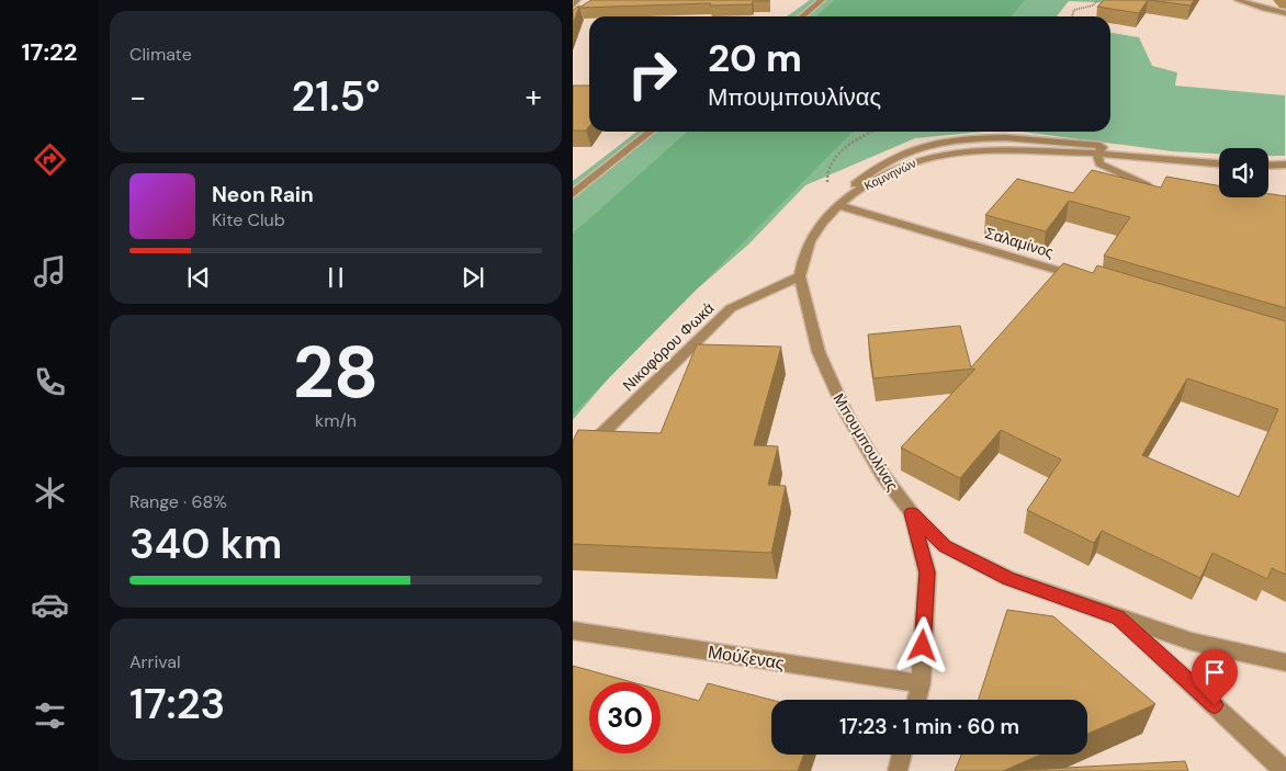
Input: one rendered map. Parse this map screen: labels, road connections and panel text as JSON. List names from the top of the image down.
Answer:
{
  "streets": {
    "street": [
      "Κομνηνών",
      "Σαλαμίνος",
      "Νικοφόρου Φωκά",
      "Μπουμπουλίνας",
      "Μούζενας"
    ]
  },
  "crossings": [
    ["Κομνηνών", "Σαλαμίνος"],
    ["Κομνηνών", "Μπουμπουλίνας"],
    ["Σαλαμίνος", "Μπουμπουλίνας"],
    ["Νικοφόρου Φωκά", "Μπουμπουλίνας"]
  ],
  "page": {
    "tabs": "17:22",
    "tile": [
      "Climate",
      ["28", "km/h"],
      ["Range · 68%", "340 km"],
      ["Arrival", "17:23"]
    ],
    "turn": ["20 m", "Μπουμπουλίνας"],
    "heat": ["−", "21.5°", "+"],
    "song": ["Neon Rain", "Kite Club"],
    "limit": "30",
    "trip": "17:23 · 1 min · 60 m"
  }
}
